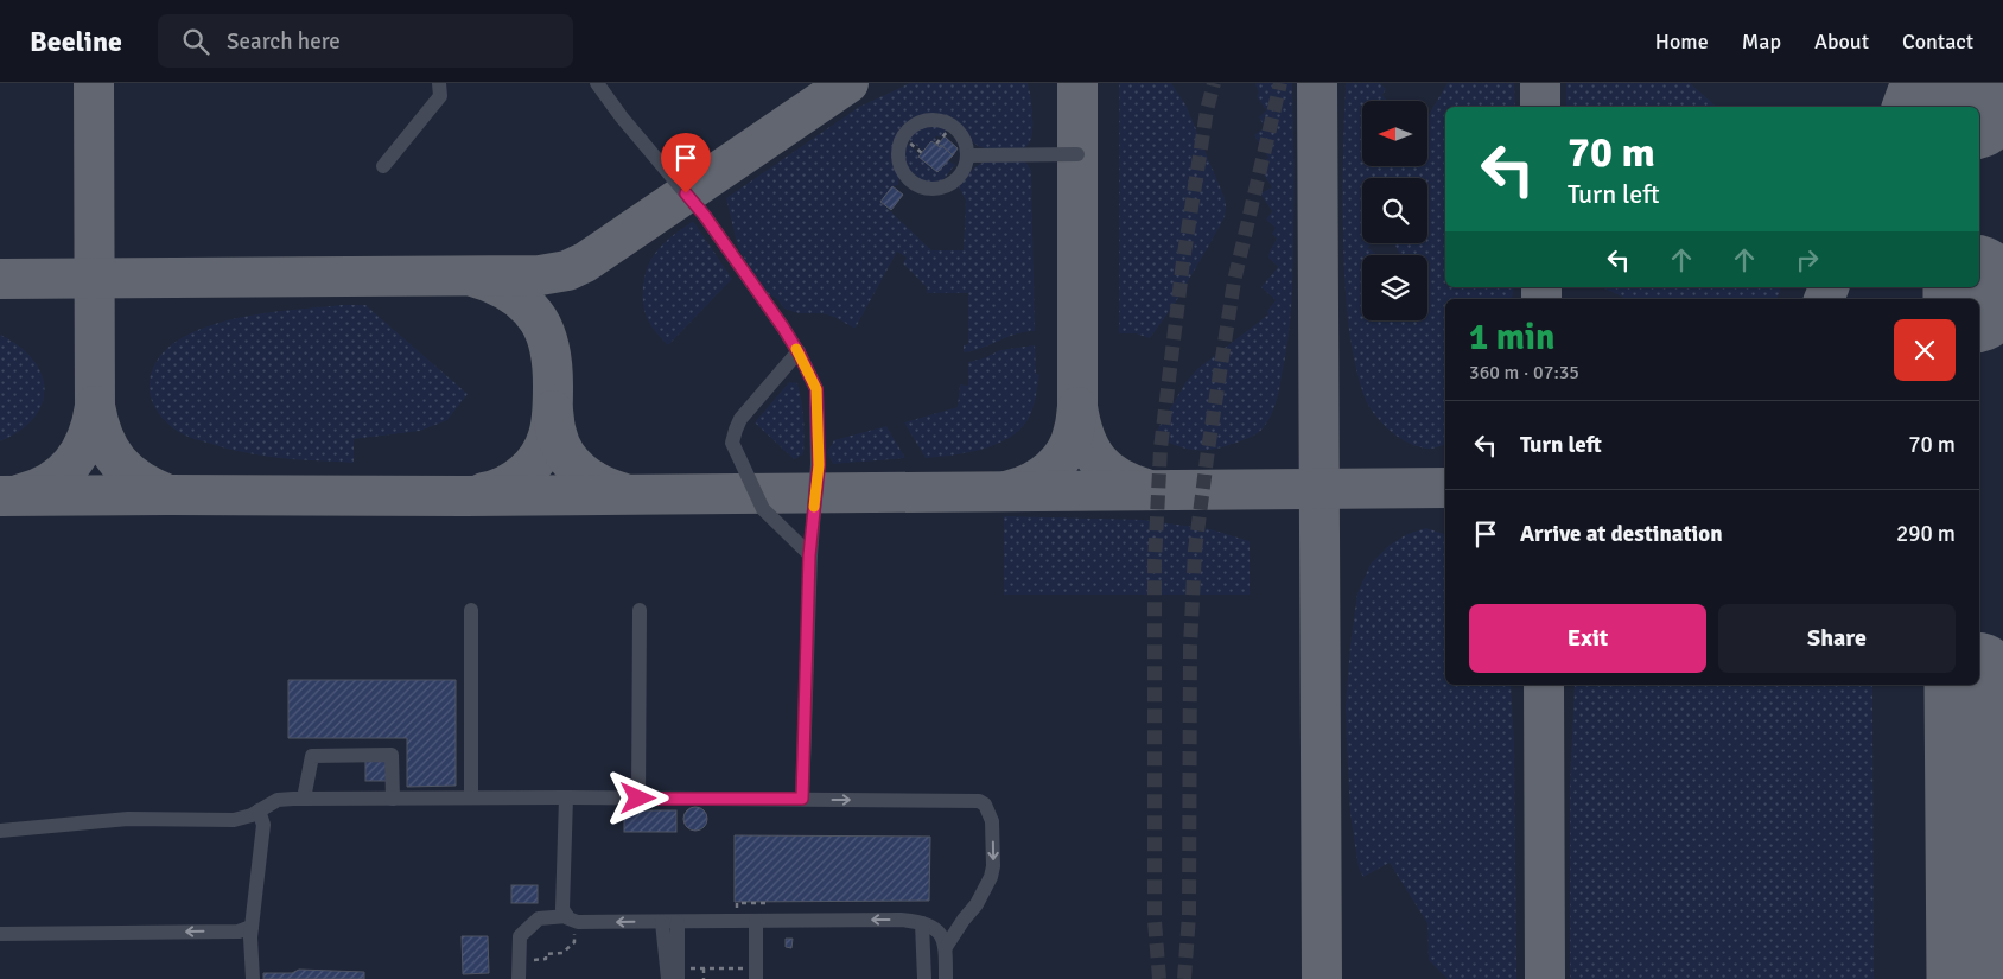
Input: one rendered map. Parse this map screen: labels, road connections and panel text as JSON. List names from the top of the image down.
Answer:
{
  "north": "left",
  "page": {
    "header": "Beeline",
    "search": "Search here",
    "nav": [
      "Home",
      "Map",
      "About",
      "Contact"
    ],
    "turn": ["70 m", "Turn left"],
    "heading": ["1 min", "360 m · 07:35"],
    "list": [
      {
        "name": "Turn left",
        "value": "70 m"
      },
      {
        "name": "Arrive at destination",
        "value": "290 m"
      }
    ],
    "buttons": ["Exit", "Share"]
  }
}
